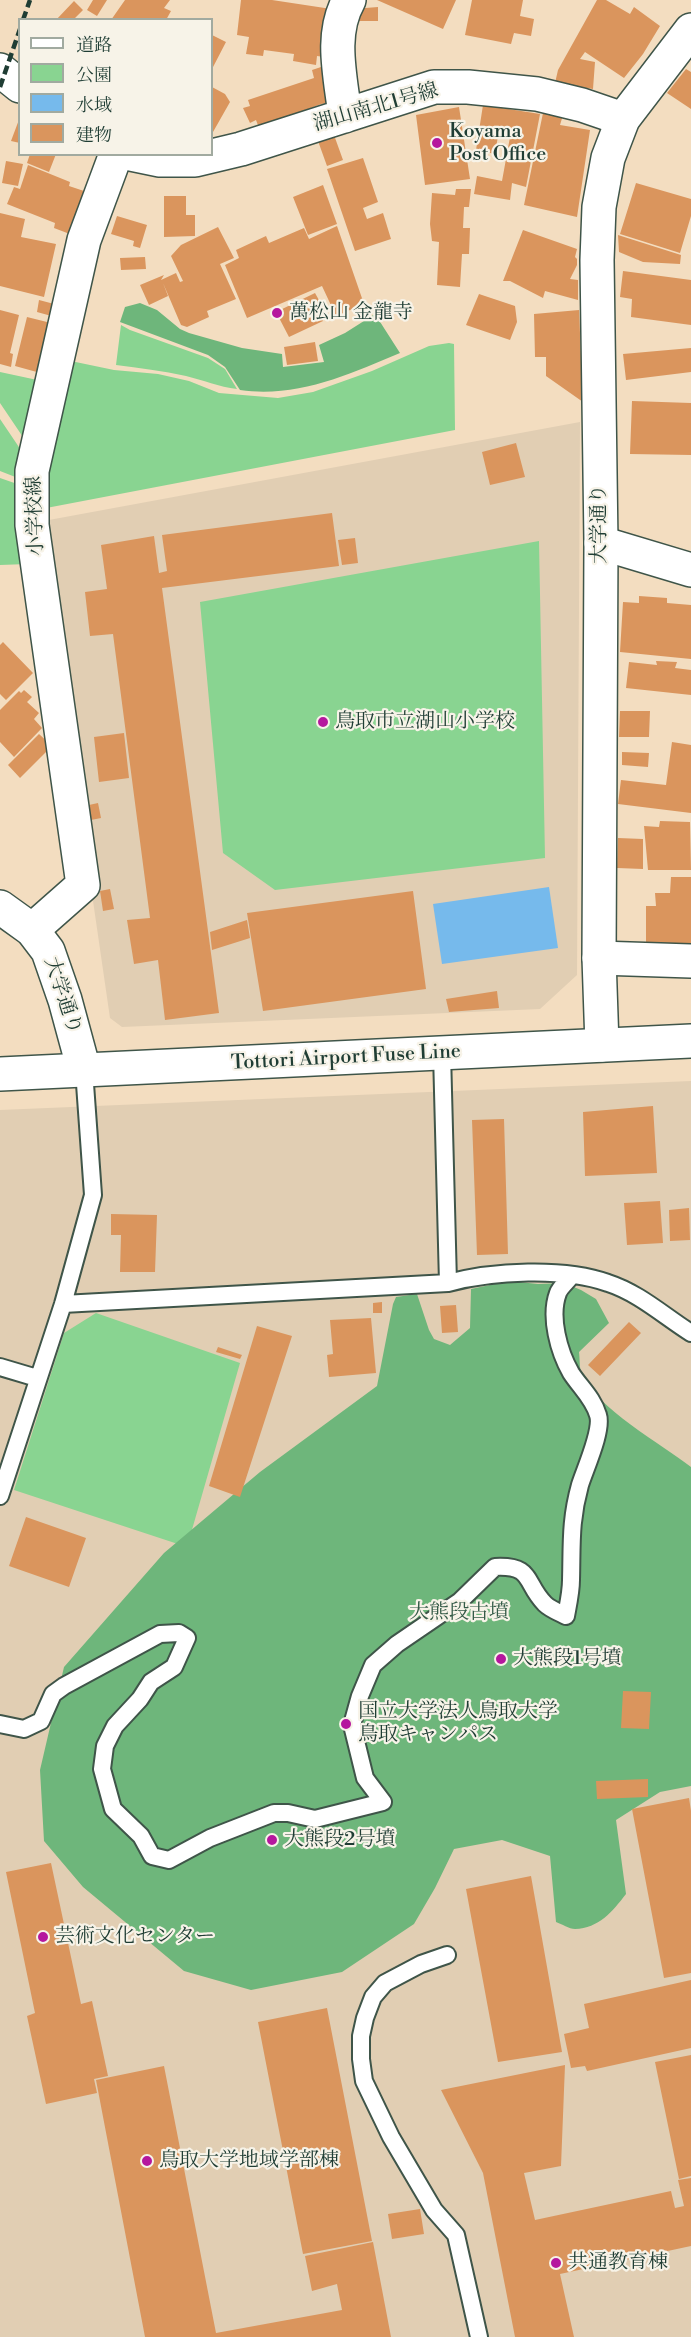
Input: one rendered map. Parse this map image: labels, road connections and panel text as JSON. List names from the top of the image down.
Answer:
{
  "streets": {
    "street": [
      "湖山南北1号線",
      "小学校線",
      "大学通り",
      "Tottori Airport Fuse Line"
    ]
  },
  "crossings": [
    ["湖山南北1号線", "大学通り"],
    ["小学校線", "大学通り"],
    ["大学通り", "Tottori Airport Fuse Line"]
  ],
  "parks": ["大熊段古墳"],
  "places": [
    "Koyama Post Office",
    "萬松山 金龍寺",
    "鳥取市立湖山小学校",
    "大熊段1号墳",
    "国立大学法人鳥取大学 鳥取キャンパス",
    "大熊段2号墳",
    "芸術文化センター",
    "鳥取大学地域学部棟",
    "共通教育棟"
  ],
  "legend": [
    "道路",
    "公園",
    "水域",
    "建物"
  ]
}
